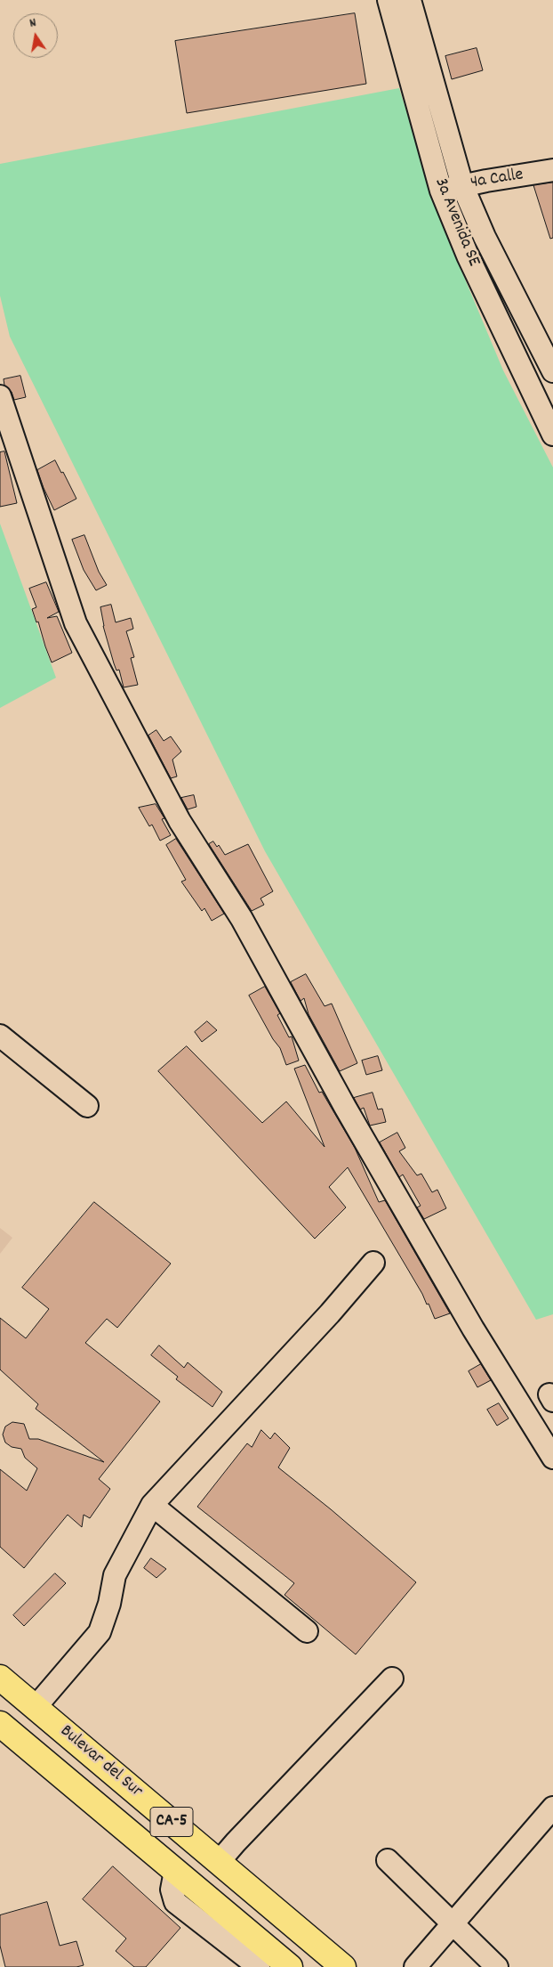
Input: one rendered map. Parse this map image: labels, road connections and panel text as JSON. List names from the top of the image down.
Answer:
{
  "streets": {
    "highway": ["Bulevar del Sur", "CA-5"],
    "street": ["4a Calle", "3a Avenida SE"]
  },
  "crossings": [
    ["4a Calle", "3a Avenida SE"]
  ],
  "north": "top"
}
